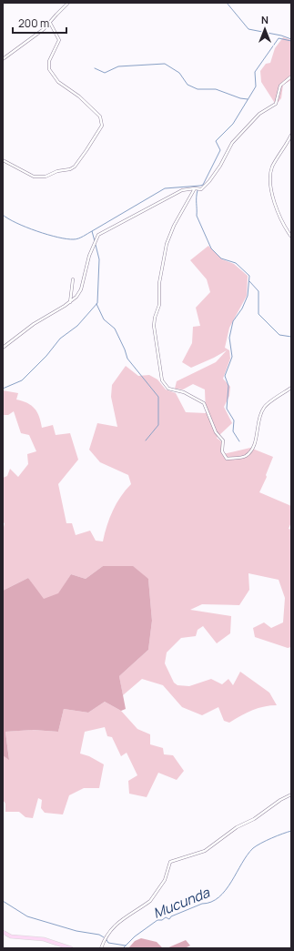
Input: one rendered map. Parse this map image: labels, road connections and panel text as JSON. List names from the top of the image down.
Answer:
{
  "water": ["Mucunda"],
  "scale_bar": "200 m",
  "north": "top"
}
